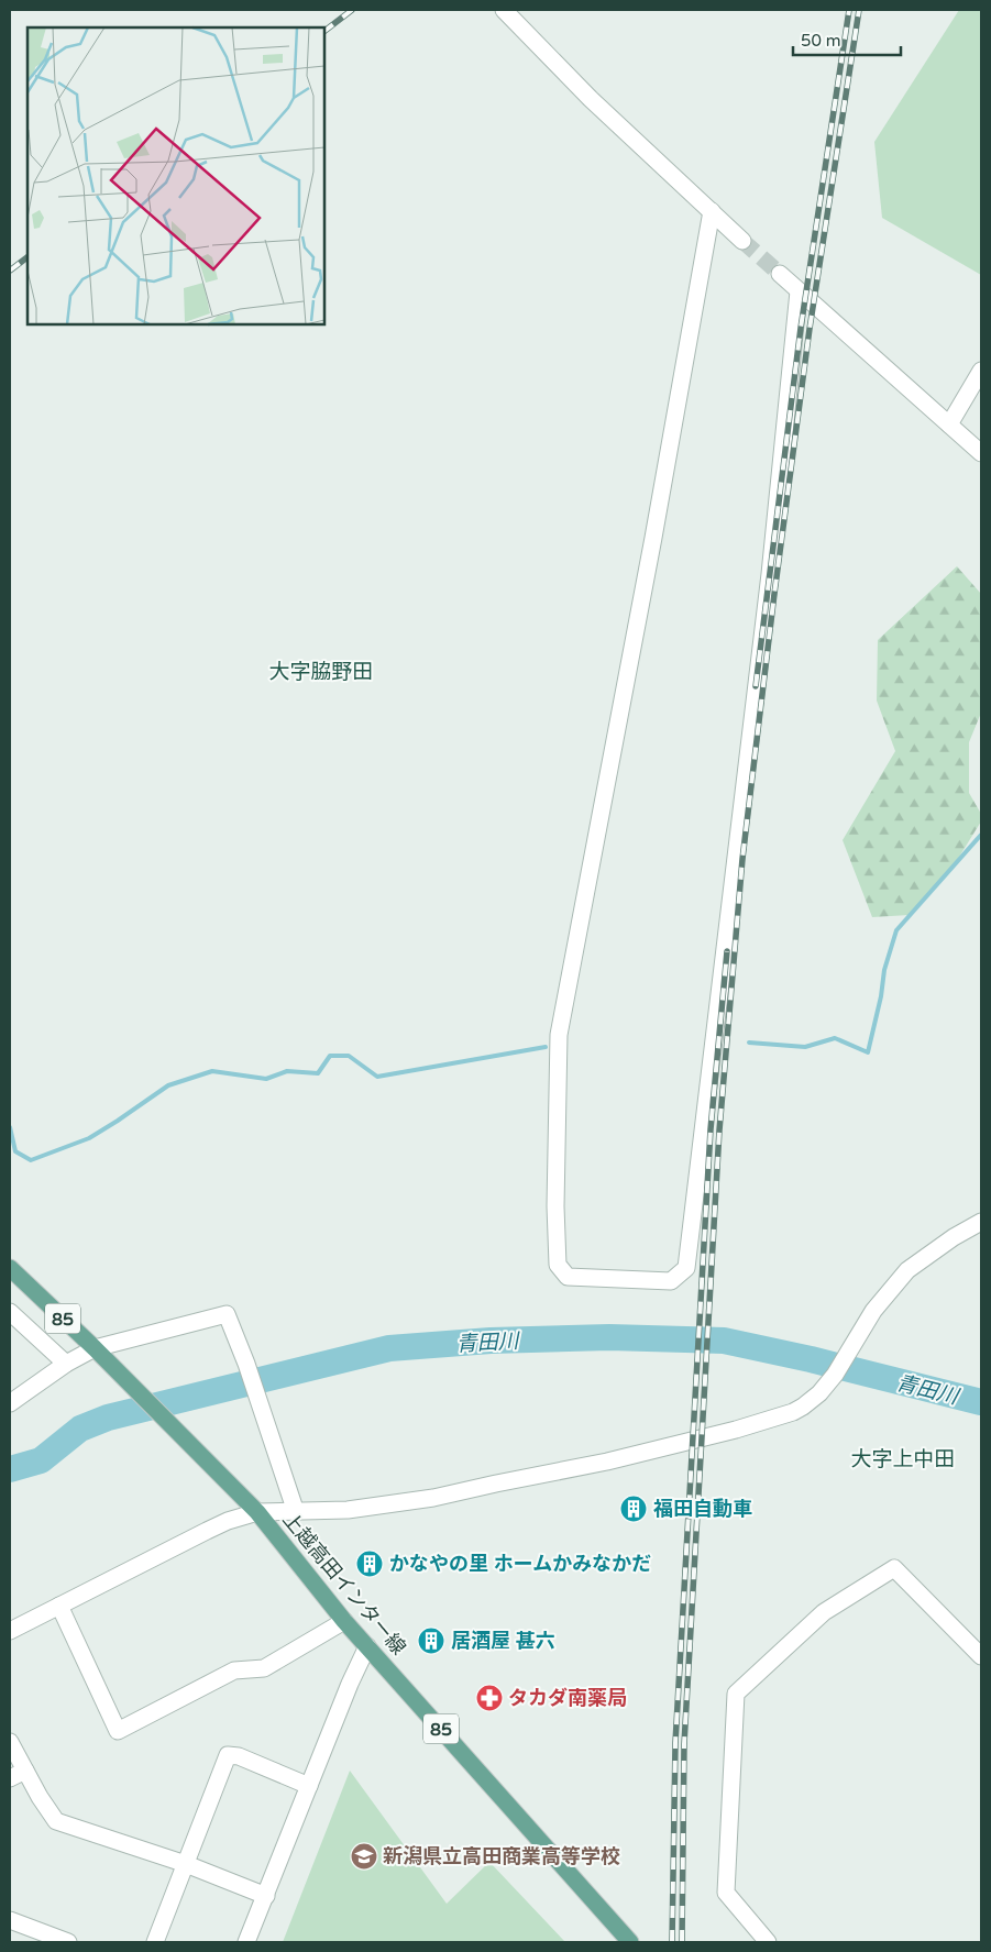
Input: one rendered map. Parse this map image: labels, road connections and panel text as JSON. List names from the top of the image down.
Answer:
{
  "streets": {
    "main road": ["85", "上越高田インター線"]
  },
  "districts": ["大字脇野田", "大字上中田"],
  "water": ["青田川"],
  "places": {
    "building": ["福田自動車", "かなやの里 ホームかみなかだ", "居酒屋 甚六"],
    "pharmacy": ["タカダ南薬局"],
    "school or university": ["新潟県立高田商業高等学校"]
  },
  "scale_bar": "50 m"
}
